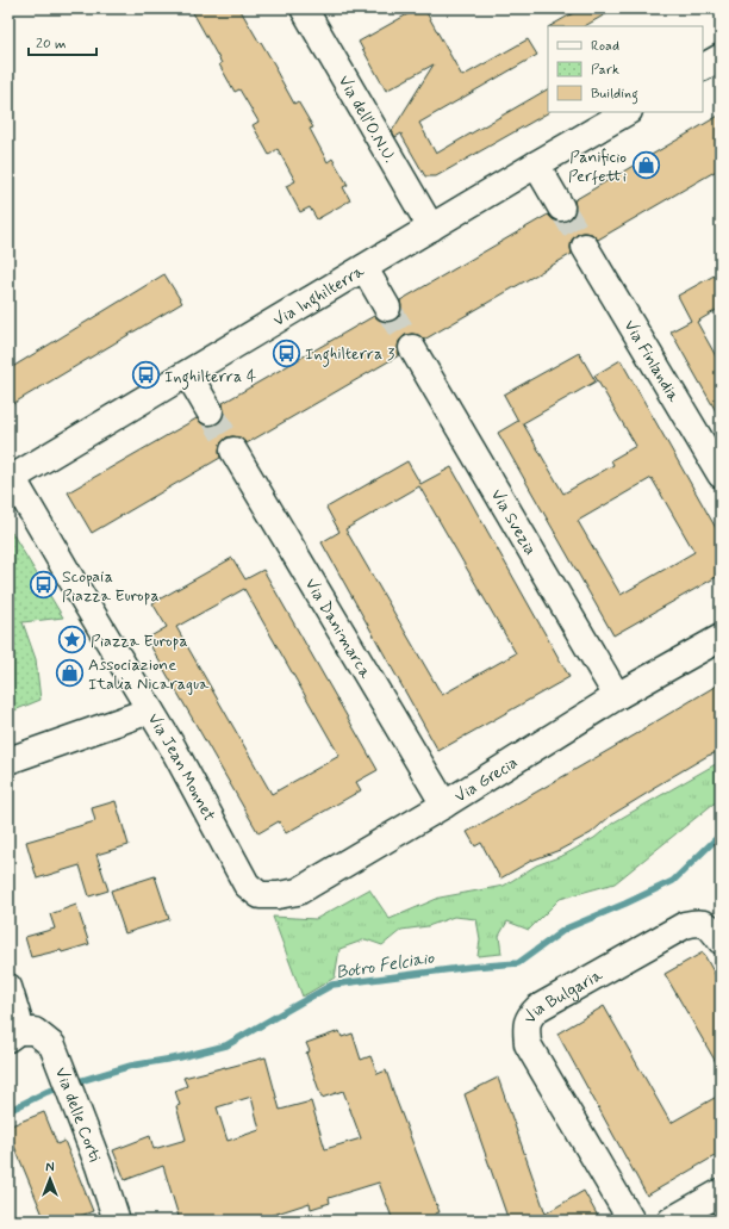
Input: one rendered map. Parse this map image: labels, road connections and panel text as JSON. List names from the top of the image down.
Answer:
{
  "streets": {
    "street": [
      "Via dell'O.N.U.",
      "Via Inghilterra",
      "Via Finlandia",
      "Via Svezia",
      "Via Danimarca",
      "Via Jean Monnet",
      "Via Grecia",
      "Via Bulgaria",
      "Via delle Corti"
    ]
  },
  "crossings": [
    ["Via dell'O.N.U.", "Via Inghilterra"],
    ["Via Inghilterra", "Via Jean Monnet"],
    ["Via Svezia", "Via Grecia"],
    ["Via Danimarca", "Via Grecia"],
    ["Via Jean Monnet", "Via Grecia"]
  ],
  "water": ["Botro Felciaio"],
  "places": {
    "shop": ["Panificio Perfetti", "Associazione Italia Nicaragua"],
    "bus stop": ["Inghilterra 3", "Inghilterra 4", "Scopaia Piazza Europa"],
    "place": ["Piazza Europa"]
  },
  "legend": ["Road", "Park", "Building"],
  "scale_bar": "20 m",
  "north": "top"
}
